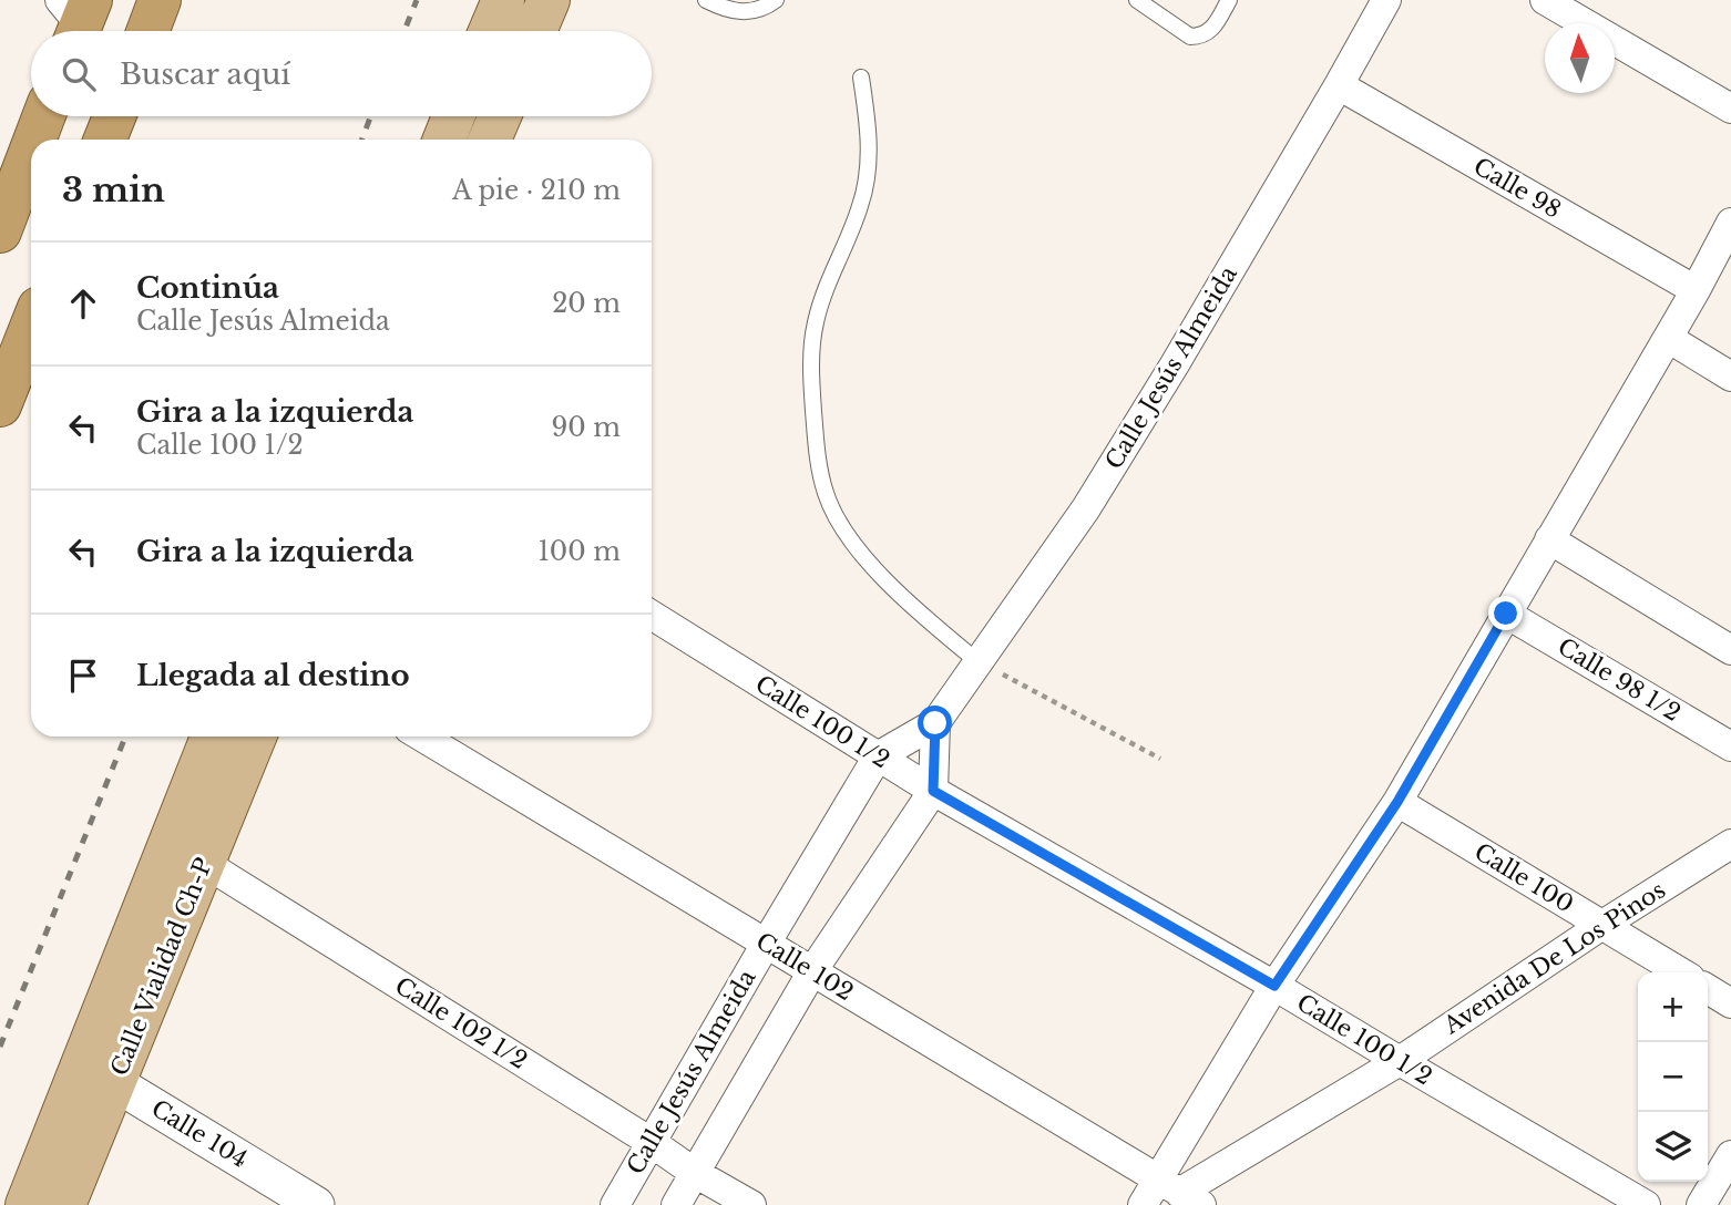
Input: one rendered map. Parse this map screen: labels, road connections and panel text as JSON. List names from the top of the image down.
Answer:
{
  "streets": {
    "main road": ["Calle Vialidad Ch-P"],
    "street": [
      "Calle 98",
      "Calle Jesús Almeida",
      "Calle 98 1/2",
      "Calle 100 1/2",
      "Calle 100",
      "Avenida De Los Pinos",
      "Calle 102",
      "Calle 102 1/2",
      "Calle 104"
    ]
  },
  "crossings": [
    ["Calle 98", "Calle Jesús Almeida"],
    ["Calle Jesús Almeida", "Calle 100 1/2"],
    ["Calle Jesús Almeida", "Calle 102"],
    ["Calle Jesús Almeida", "Calle 102 1/2"],
    ["Calle 100 1/2", "Avenida De Los Pinos"],
    ["Calle 100", "Avenida De Los Pinos"],
    ["Avenida De Los Pinos", "Calle 102"],
    ["Calle Vialidad Ch-P", "Calle 102 1/2"],
    ["Calle Vialidad Ch-P", "Calle 104"]
  ],
  "north": "top",
  "page": {
    "search": "Buscar aquí",
    "heading": ["3 min", "A pie · 210 m"],
    "list": [
      ["Continúa", "Calle Jesús Almeida", "20 m"],
      ["Gira a la izquierda", "Calle 100 1/2", "90 m"],
      ["Gira a la izquierda", "100 m"],
      "Llegada al destino"
    ],
    "map_buttons": ["+", "−"]
  }
}
